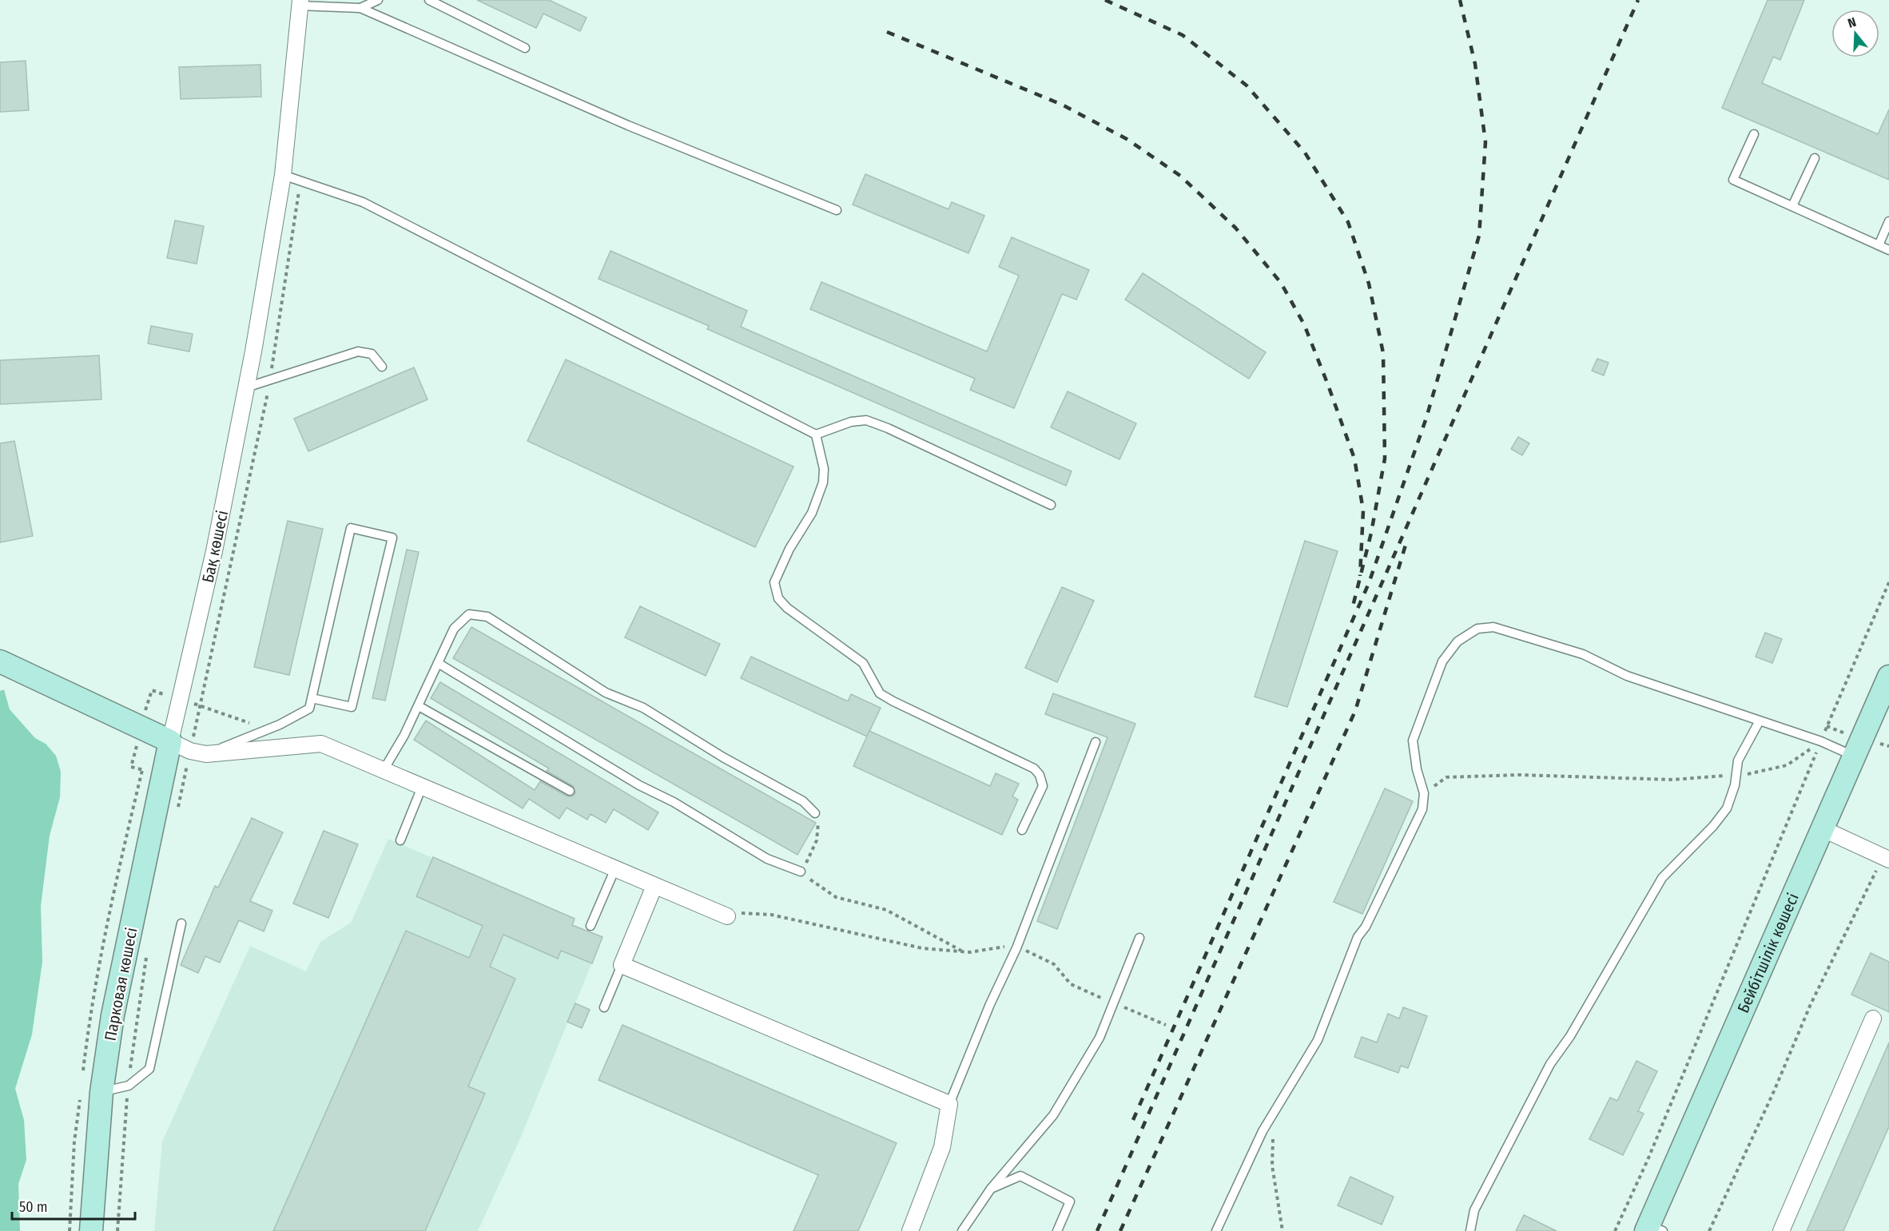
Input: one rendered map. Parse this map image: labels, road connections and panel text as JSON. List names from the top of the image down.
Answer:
{
  "streets": {
    "street": ["Бақ көшесі", "Бейбітшілік көшесі", "Парковая көшесі"]
  },
  "crossings": [
    ["Бақ көшесі", "Парковая көшесі"]
  ],
  "scale_bar": "50 m",
  "north": "top"
}
